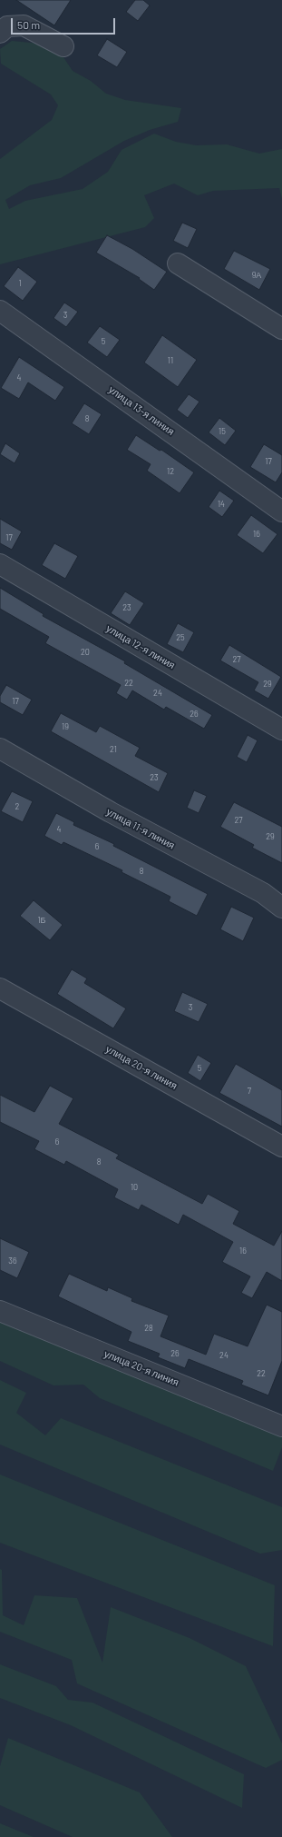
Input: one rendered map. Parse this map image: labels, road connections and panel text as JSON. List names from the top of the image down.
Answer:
{
  "streets": {
    "street": [
      "улица 13-я линия",
      "улица 12-я линия",
      "улица 11-я линия",
      "улица 20-я линия"
    ]
  },
  "house_numbers": [
    "9А",
    "1",
    "3",
    "5",
    "11",
    "4",
    "8",
    "15",
    "17",
    "12",
    "14",
    "16",
    "17",
    "23",
    "25",
    "20",
    "27",
    "22",
    "29",
    "24",
    "17",
    "26",
    "19",
    "21",
    "23",
    "2",
    "27",
    "4",
    "29",
    "6",
    "8",
    "1Б",
    "3",
    "5",
    "7",
    "6",
    "8",
    "10",
    "16",
    "36",
    "28",
    "26",
    "24",
    "22"
  ],
  "scale_bar": "50 m"
}
